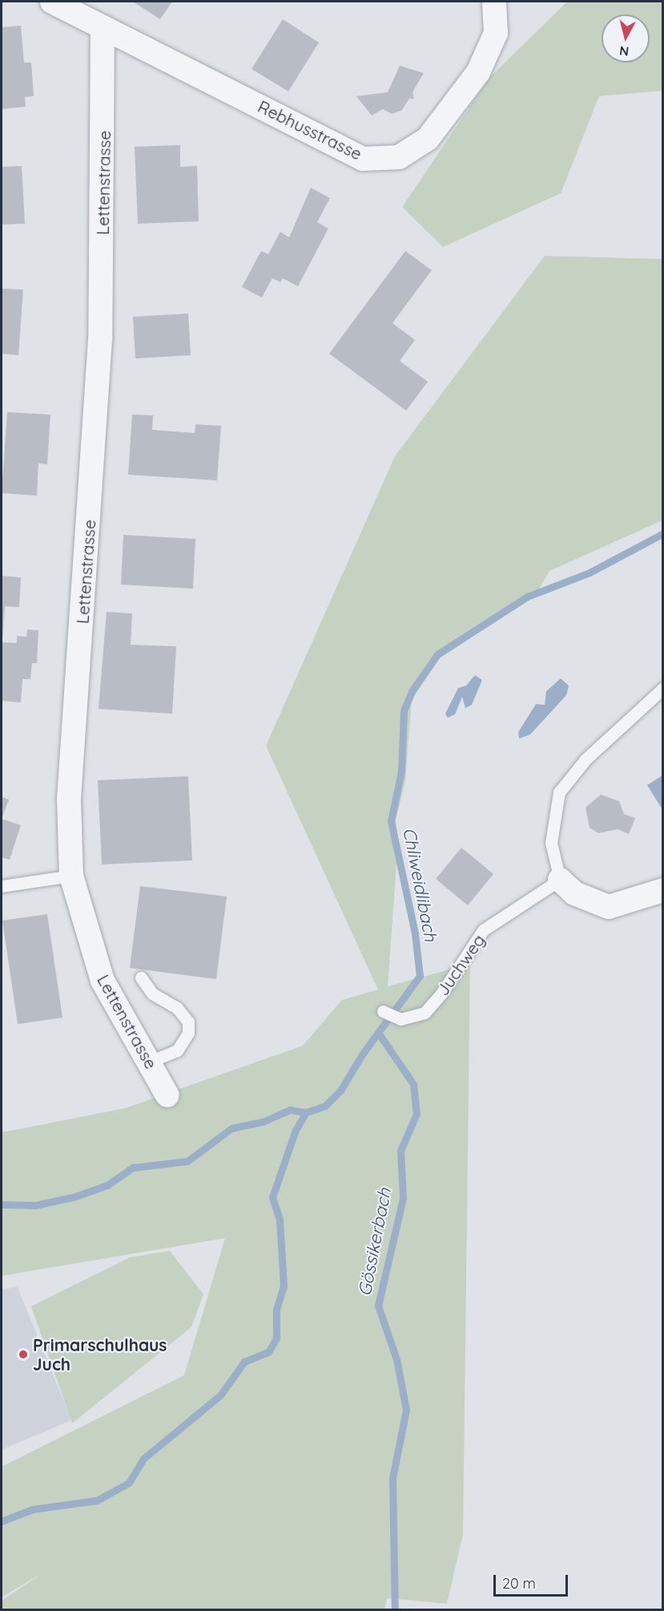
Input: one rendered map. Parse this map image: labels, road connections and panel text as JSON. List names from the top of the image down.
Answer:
{
  "streets": {
    "street": ["Rebhusstrasse", "Lettenstrasse"],
    "lane": ["Juchweg"]
  },
  "crossings": [
    ["Rebhusstrasse", "Lettenstrasse"]
  ],
  "water": ["Chliweidlibach", "Gössikerbach"],
  "places": ["Primarschulhaus Juch"],
  "scale_bar": "20 m",
  "north": "bottom"
}
